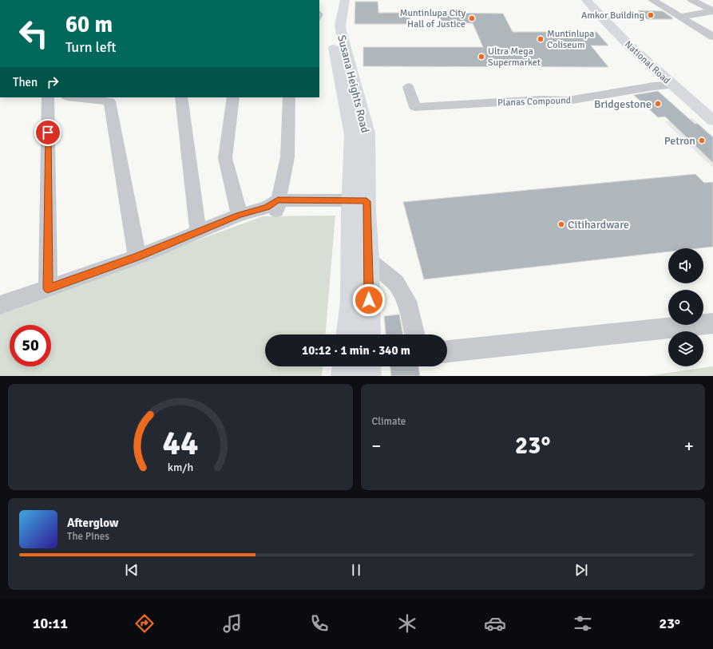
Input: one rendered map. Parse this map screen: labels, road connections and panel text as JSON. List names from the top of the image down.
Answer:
{
  "streets": {
    "main road": ["National Road", "Susana Heights Road"],
    "street": ["Planas Compound"]
  },
  "crossings": [
    ["National Road", "Planas Compound"]
  ],
  "places": [
    "Amkor Building",
    "Muntinlupa City Hall of Justice",
    "Muntinlupa Coliseum",
    "Ultra Mega Supermarket",
    "Bridgestone",
    "Petron",
    "Citihardware"
  ],
  "page": {
    "turn": ["60 m", "Turn left"],
    "then": "Then",
    "limit": "50",
    "trip": "10:12 · 1 min · 340 m",
    "tile": "Climate",
    "heat": ["−", "23°", "+"],
    "song": ["Afterglow", "The Pines"],
    "tabs": ["10:11", "23°"],
    "gauge": ["44", "km/h"]
  }
}
